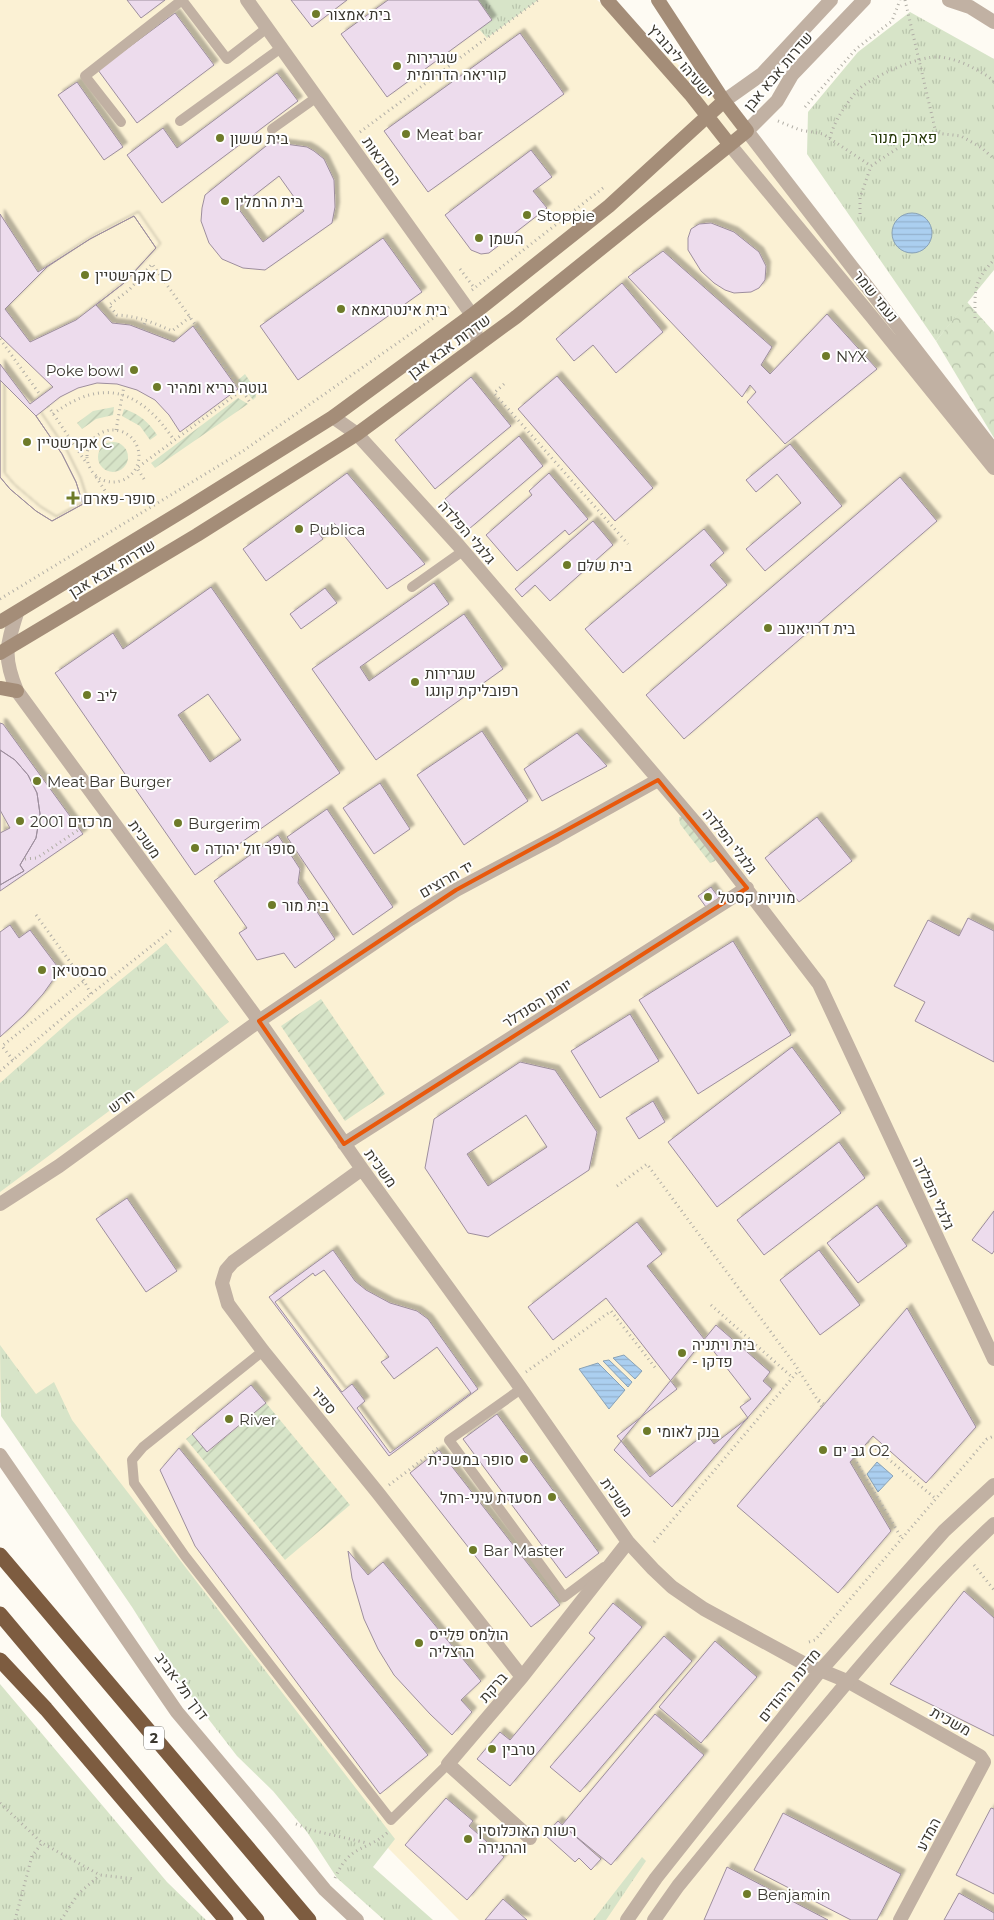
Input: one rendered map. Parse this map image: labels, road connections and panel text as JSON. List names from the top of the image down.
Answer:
{
  "streets": {
    "highway": ["2"],
    "main road": ["ישעיהו ליבוביץ", "שדרות אבא אבן"],
    "street": [
      "הסדנאות",
      "נעמי שמר",
      "גלגלי הפלדה",
      "משכית",
      "יד חרוצים",
      "יוחנן הסנדלר",
      "חרש",
      "ספיר",
      "מדינת היהודים",
      "דרך תל-אביב",
      "ברקת",
      "המדע"
    ]
  },
  "crossings": [
    ["ישעיהו ליבוביץ", "שדרות אבא אבן"],
    ["ישעיהו ליבוביץ", "נעמי שמר"],
    ["שדרות אבא אבן", "הסדנאות"],
    ["שדרות אבא אבן", "נעמי שמר"],
    ["שדרות אבא אבן", "גלגלי הפלדה"],
    ["שדרות אבא אבן", "משכית"],
    ["גלגלי הפלדה", "יד חרוצים"],
    ["גלגלי הפלדה", "יוחנן הסנדלר"],
    ["משכית", "יד חרוצים"],
    ["משכית", "יוחנן הסנדלר"],
    ["משכית", "חרש"],
    ["משכית", "ספיר"],
    ["משכית", "מדינת היהודים"],
    ["משכית", "ברקת"],
    ["משכית", "המדע"],
    ["יד חרוצים", "חרש"],
    ["ספיר", "ברקת"]
  ],
  "parks": ["פארק מנור"],
  "places": {
    "other": [
      "בית אמצור",
      "שגרירות קוריאה הדרומית",
      "Meat bar",
      "בית ששון",
      "בית הרמלין",
      "Stoppie",
      "השמן",
      "אקרשטיין D",
      "בית אינטרגאמא",
      "NYX",
      "Poke bowl",
      "גוטה בריא ומהיר",
      "אקרשטיין C",
      "Publica",
      "בית שלם",
      "בית דרויאנוב",
      "שגרירות רפובליקת קונגו",
      "ליב",
      "Meat Bar Burger",
      "מרכזים 2001",
      "Burgerim",
      "סופר זול יהודה",
      "מוניות קסטל",
      "בית מור",
      "סבסטיאן",
      "בית ויתניה - פדקו",
      "River",
      "בנק לאומי",
      "גב ים O2",
      "סופר במשכית",
      "מסעדת עיני-רחל",
      "Bar Master",
      "הולמס פלייס הרצליה",
      "טרבין",
      "רשות האוכלוסין וההגירה",
      "Benjamin"
    ],
    "health": ["סופר-פארם"]
  }
}
